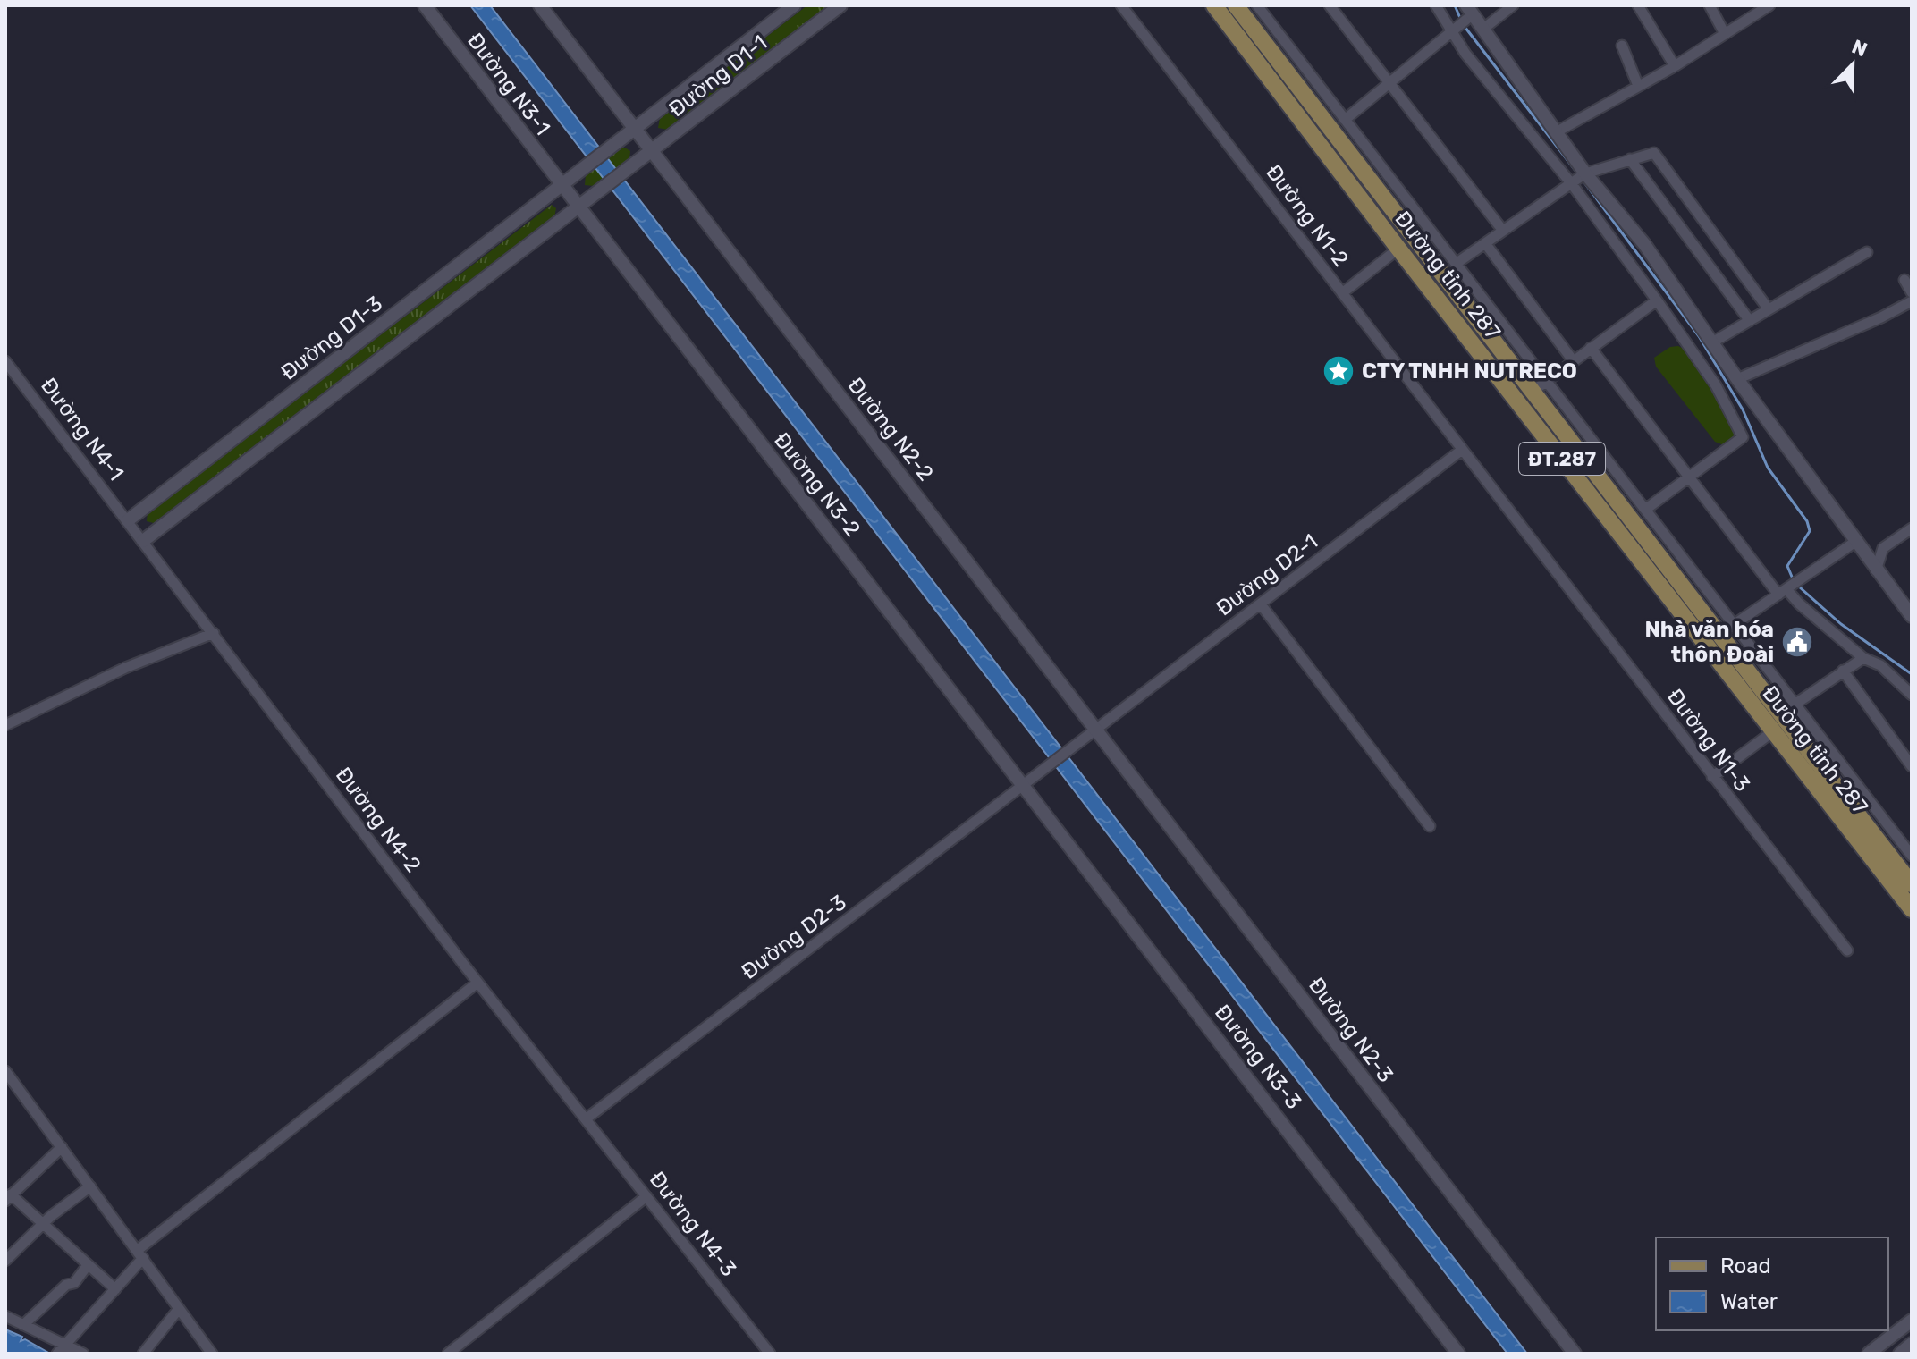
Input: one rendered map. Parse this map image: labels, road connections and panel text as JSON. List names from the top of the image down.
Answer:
{
  "streets": {
    "main road": ["Đường tỉnh 287", "ĐT.287"],
    "street": [
      "Đường D1-1",
      "Đường N3-1",
      "Đường N1-2",
      "Đường D1-3",
      "Đường N4-1",
      "Đường N2-2",
      "Đường N3-2",
      "Đường D2-1",
      "Đường N1-3",
      "Đường N4-2",
      "Đường D2-3",
      "Đường N2-3",
      "Đường N3-3",
      "Đường N4-3"
    ]
  },
  "crossings": [
    ["Đường D1-1", "Đường N3-1"],
    ["Đường D1-1", "Đường D1-3"],
    ["Đường D1-1", "Đường N2-2"],
    ["Đường D1-1", "Đường N3-2"],
    ["Đường N3-1", "Đường D1-3"],
    ["Đường N3-1", "Đường N3-2"],
    ["Đường N1-2", "Đường D2-1"],
    ["Đường N1-2", "Đường N1-3"],
    ["Đường D1-3", "Đường N4-1"],
    ["Đường N4-1", "Đường N4-2"],
    ["Đường N2-2", "Đường D2-1"],
    ["Đường N2-2", "Đường N2-3"],
    ["Đường N3-2", "Đường D2-1"],
    ["Đường N3-2", "Đường D2-3"],
    ["Đường N3-2", "Đường N3-3"],
    ["Đường D2-1", "Đường N1-3"],
    ["Đường D2-1", "Đường D2-3"],
    ["Đường D2-1", "Đường N2-3"],
    ["Đường D2-1", "Đường N3-3"],
    ["Đường N4-2", "Đường D2-3"],
    ["Đường N4-2", "Đường N4-3"],
    ["Đường D2-3", "Đường N3-3"],
    ["Đường D2-3", "Đường N4-3"]
  ],
  "places": {
    "place": ["CTY TNHH NUTRECO"],
    "public building": ["Nhà văn hóa thôn Đoài"]
  },
  "legend": ["Road", "Water"],
  "north": "top right"
}
